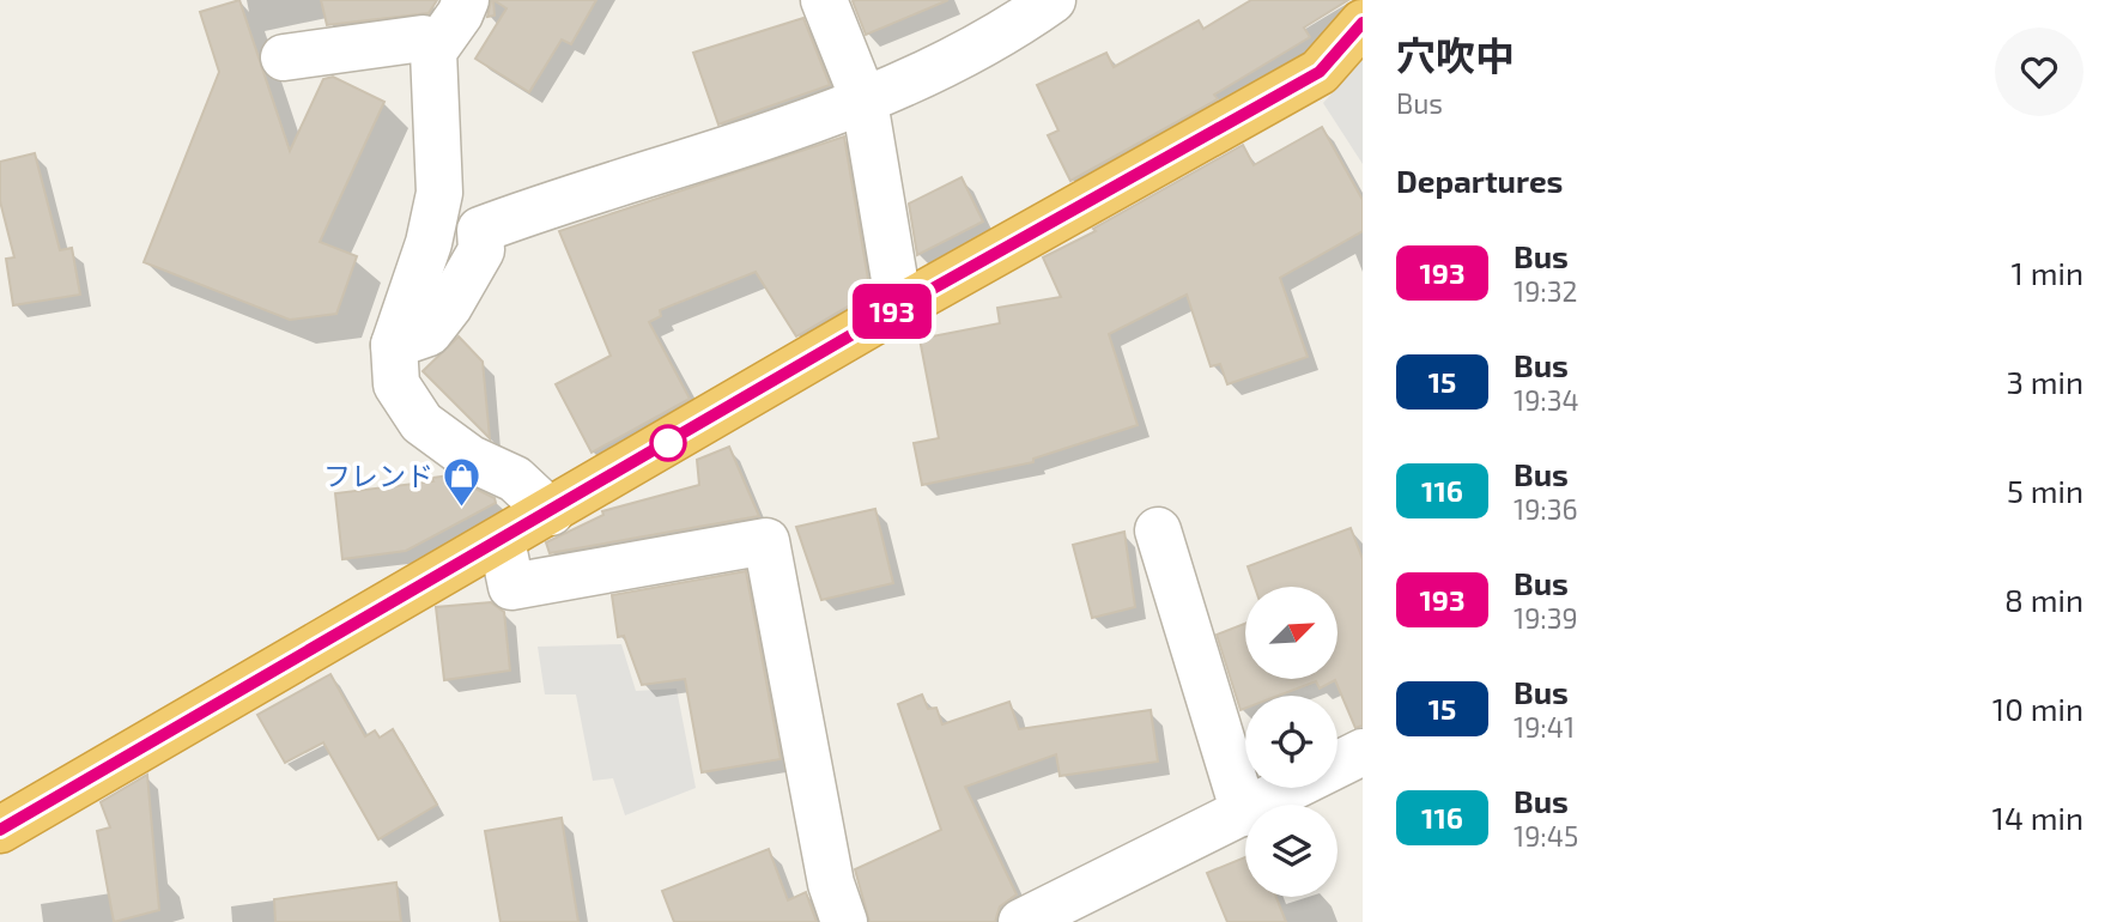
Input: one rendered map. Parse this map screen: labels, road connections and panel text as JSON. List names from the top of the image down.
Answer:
{
  "places": {
    "shop": ["フレンド"]
  },
  "lines": ["bus line 193"],
  "north": "top right",
  "page": {
    "on_map": "193",
    "heading": [
      ["穴吹中", "Bus"],
      "Departures"
    ],
    "list": [
      {
        "mark": "193",
        "name": "Bus",
        "note": "19:32",
        "value": "1 min"
      },
      {
        "mark": "15",
        "name": "Bus",
        "note": "19:34",
        "value": "3 min"
      },
      {
        "mark": "116",
        "name": "Bus",
        "note": "19:36",
        "value": "5 min"
      },
      {
        "mark": "193",
        "name": "Bus",
        "note": "19:39",
        "value": "8 min"
      },
      {
        "mark": "15",
        "name": "Bus",
        "note": "19:41",
        "value": "10 min"
      },
      {
        "mark": "116",
        "name": "Bus",
        "note": "19:45",
        "value": "14 min"
      }
    ]
  }
}
